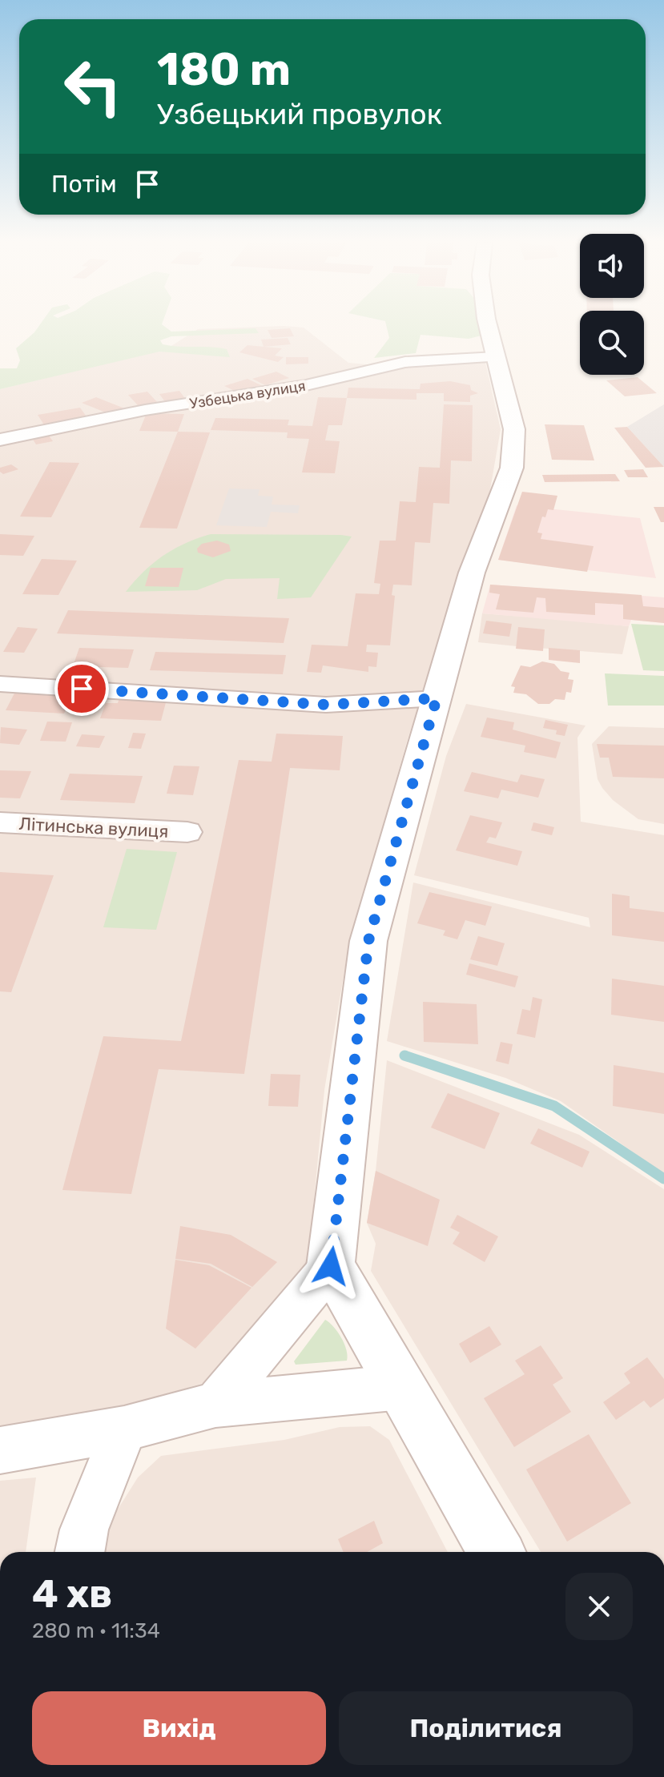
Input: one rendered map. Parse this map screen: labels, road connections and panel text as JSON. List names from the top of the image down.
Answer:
{
  "streets": {
    "street": ["Узбецька вулиця", "Літинська вулиця"]
  },
  "page": {
    "turn": ["180 m", "Узбецький провулок"],
    "then": "Потім",
    "heading": ["4 хв", "280 m · 11:34"],
    "buttons": ["Вихід", "Поділитися"]
  }
}
